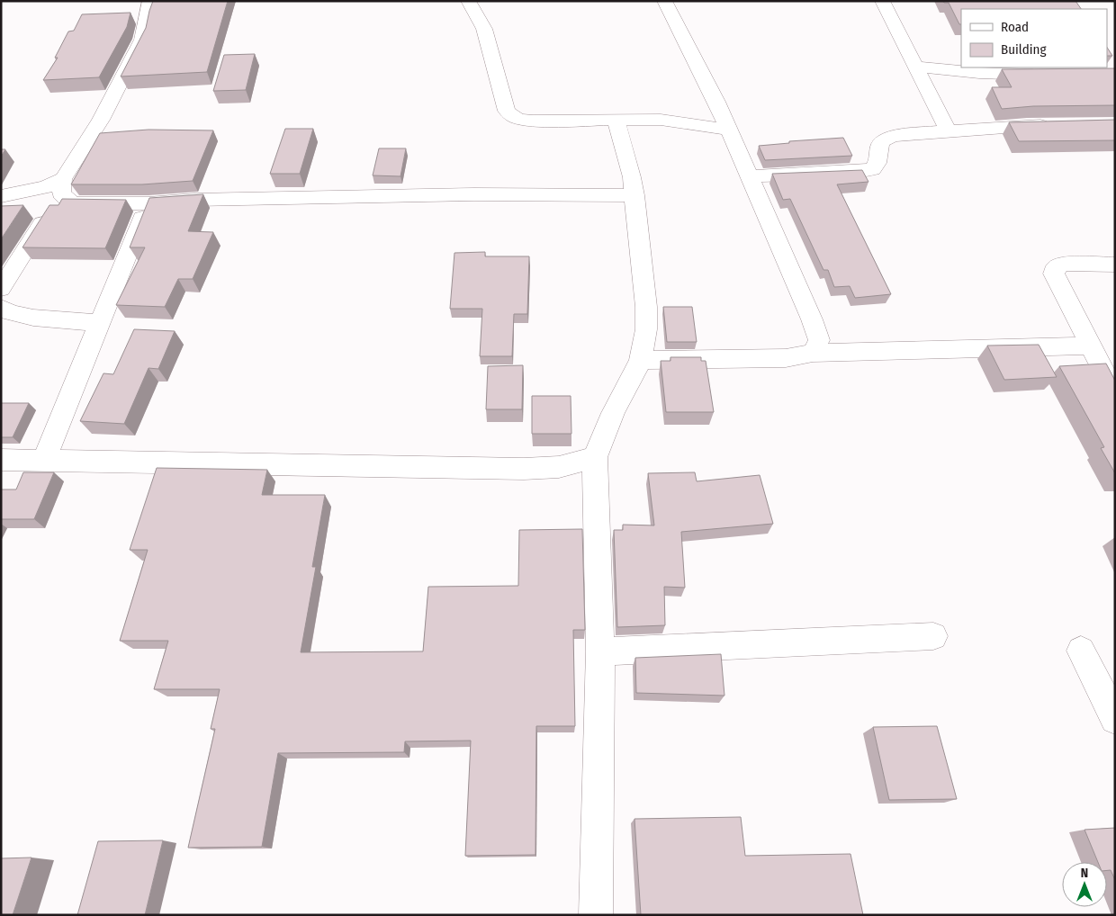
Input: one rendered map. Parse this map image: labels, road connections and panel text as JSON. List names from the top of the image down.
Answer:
{
  "legend": ["Road", "Building"],
  "north": "top"
}
